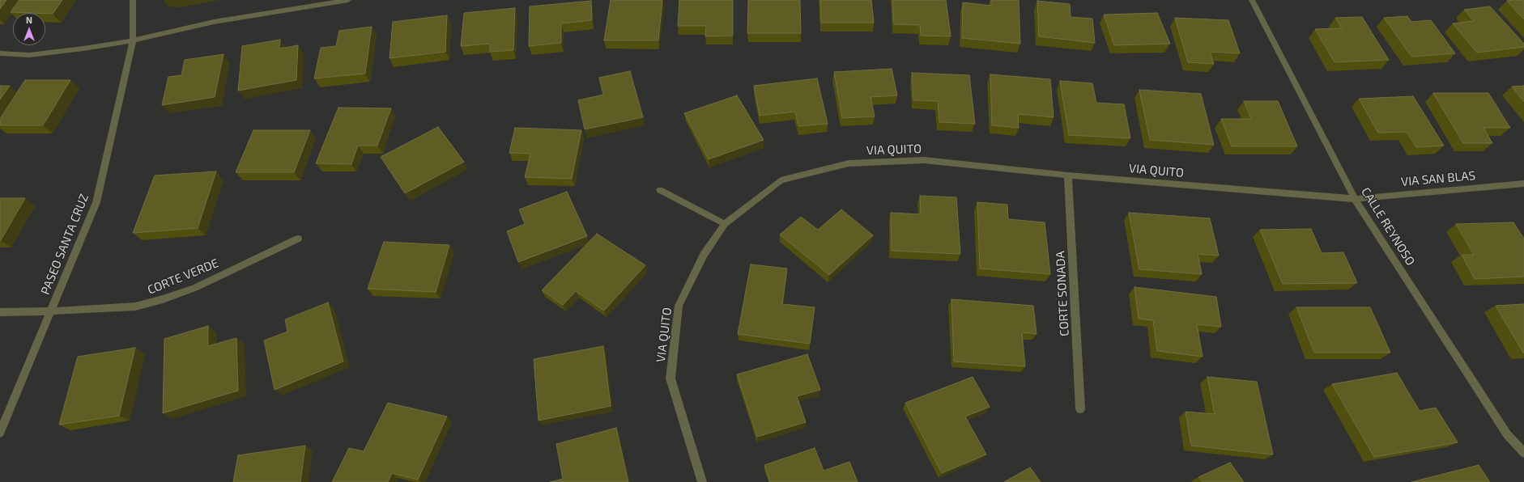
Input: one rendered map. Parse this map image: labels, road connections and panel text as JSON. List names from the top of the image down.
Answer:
{
  "streets": {
    "street": [
      "VIA QUITO",
      "VIA SAN BLAS",
      "CALLE REYNOSO",
      "PASEO SANTA CRUZ",
      "CORTE VERDE",
      "CORTE SONADA"
    ]
  },
  "crossings": [
    ["VIA QUITO", "VIA SAN BLAS"],
    ["VIA QUITO", "CALLE REYNOSO"],
    ["VIA QUITO", "CORTE SONADA"],
    ["VIA SAN BLAS", "CALLE REYNOSO"],
    ["PASEO SANTA CRUZ", "CORTE VERDE"]
  ],
  "north": "top"
}
